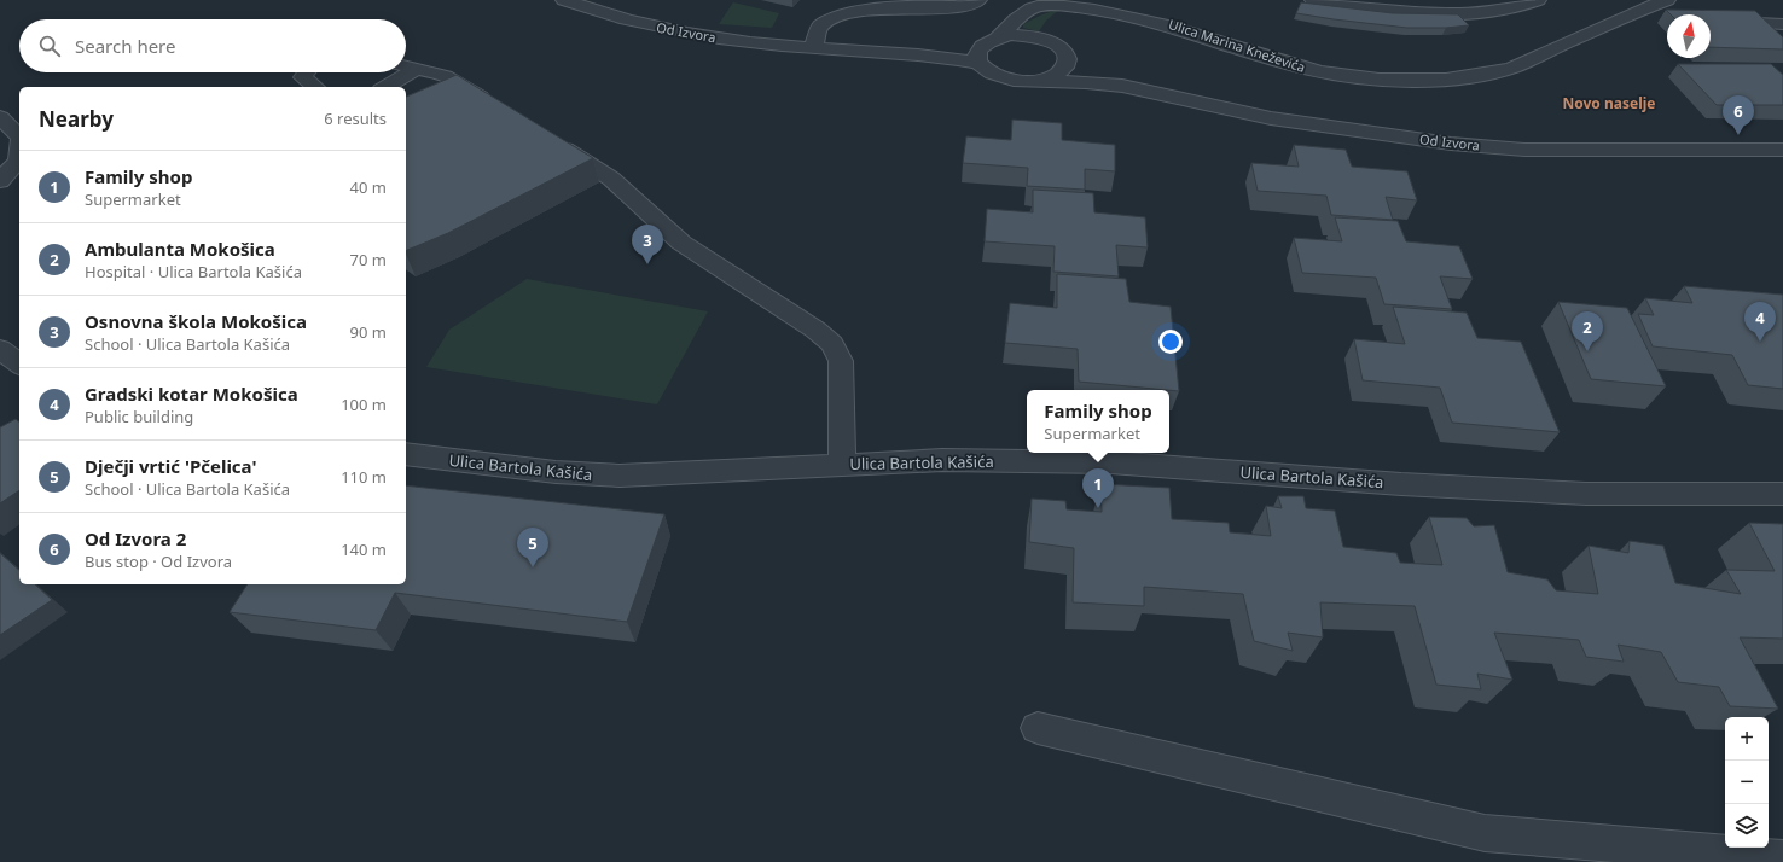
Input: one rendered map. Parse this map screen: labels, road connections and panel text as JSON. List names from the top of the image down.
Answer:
{
  "streets": {
    "street": ["Od Izvora", "Ulica Marina Kneževića", "Ulica Bartola Kašića"]
  },
  "crossings": [
    ["Od Izvora", "Ulica Marina Kneževića"]
  ],
  "districts": ["Novo naselje"],
  "north": "top",
  "page": {
    "search": "Search here",
    "heading": ["Nearby", "6 results"],
    "pins": [
      "6",
      "3",
      "4",
      "2",
      "1",
      "5"
    ],
    "list": [
      {
        "mark": "1",
        "name": "Family shop",
        "note": "Supermarket",
        "value": "40 m"
      },
      {
        "mark": "2",
        "name": "Ambulanta Mokošica",
        "note": "Hospital · Ulica Bartola Kašića",
        "value": "70 m"
      },
      {
        "mark": "3",
        "name": "Osnovna škola Mokošica",
        "note": "School · Ulica Bartola Kašića",
        "value": "90 m"
      },
      {
        "mark": "4",
        "name": "Gradski kotar Mokošica",
        "note": "Public building",
        "value": "100 m"
      },
      {
        "mark": "5",
        "name": "Dječji vrtić 'Pčelica'",
        "note": "School · Ulica Bartola Kašića",
        "value": "110 m"
      },
      {
        "mark": "6",
        "name": "Od Izvora 2",
        "note": "Bus stop · Od Izvora",
        "value": "140 m"
      }
    ],
    "popup": ["Family shop", "Supermarket"],
    "map_buttons": ["+", "−"]
  }
}
